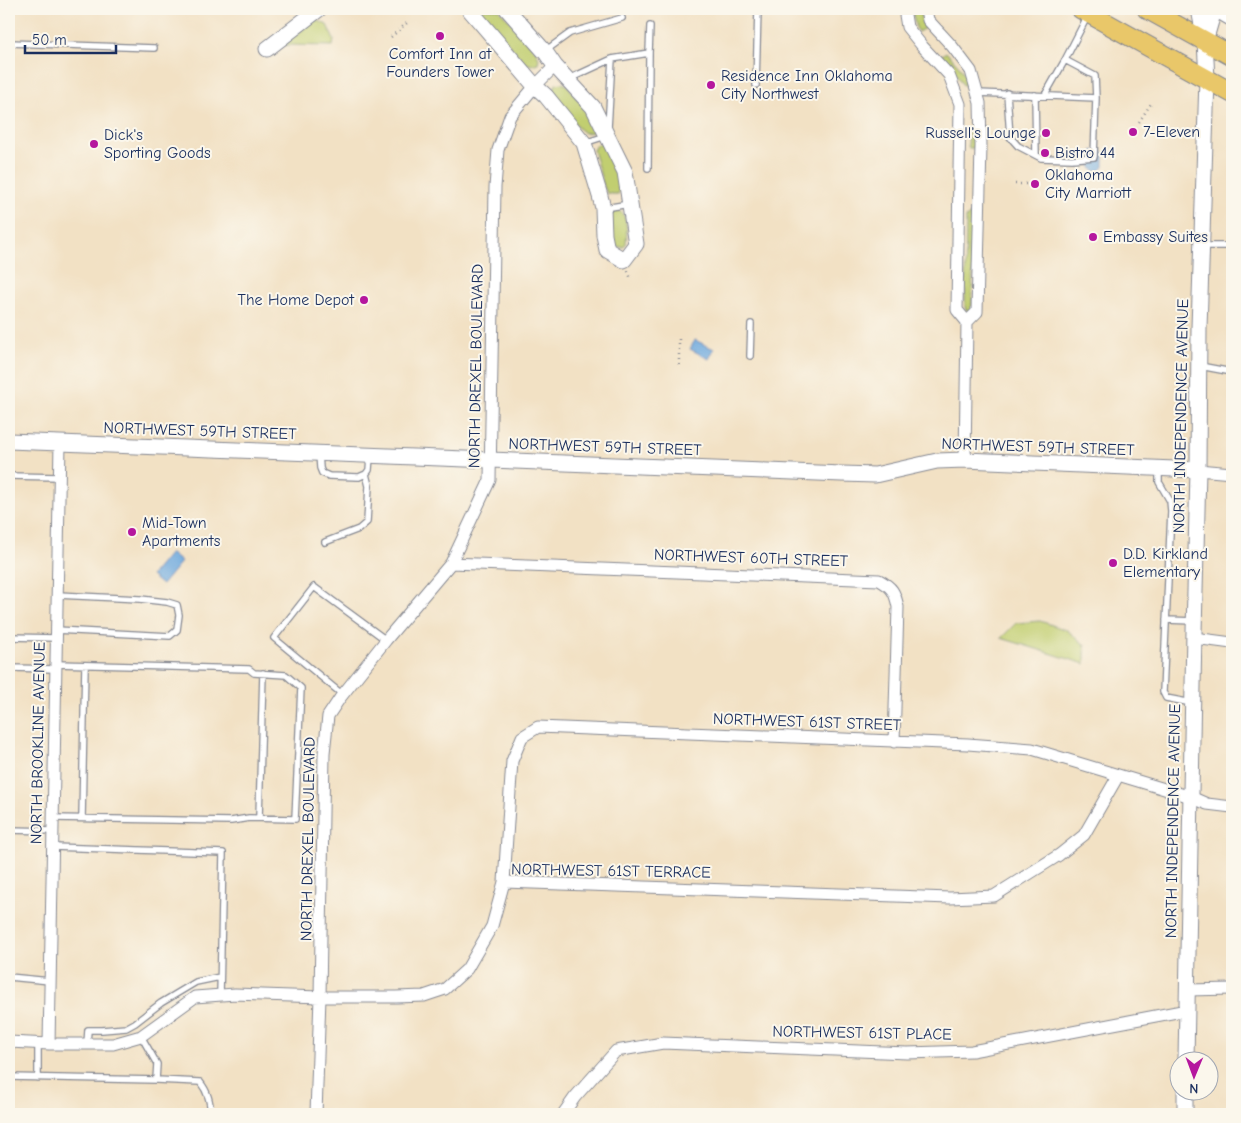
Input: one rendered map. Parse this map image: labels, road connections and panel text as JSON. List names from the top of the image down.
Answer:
{
  "streets": {
    "street": [
      "NORTH DREXEL BOULEVARD",
      "NORTH INDEPENDENCE AVENUE",
      "NORTHWEST 59TH STREET",
      "NORTHWEST 60TH STREET",
      "NORTHWEST 61ST STREET",
      "NORTH BROOKLINE AVENUE",
      "NORTHWEST 61ST TERRACE",
      "NORTHWEST 61ST PLACE"
    ]
  },
  "crossings": [
    ["NORTH DREXEL BOULEVARD", "NORTHWEST 59TH STREET"],
    ["NORTH DREXEL BOULEVARD", "NORTHWEST 60TH STREET"],
    ["NORTH DREXEL BOULEVARD", "NORTHWEST 61ST TERRACE"],
    ["NORTH INDEPENDENCE AVENUE", "NORTHWEST 59TH STREET"],
    ["NORTH INDEPENDENCE AVENUE", "NORTHWEST 61ST STREET"],
    ["NORTH INDEPENDENCE AVENUE", "NORTHWEST 61ST PLACE"],
    ["NORTHWEST 59TH STREET", "NORTH BROOKLINE AVENUE"],
    ["NORTHWEST 60TH STREET", "NORTHWEST 61ST STREET"],
    ["NORTHWEST 61ST STREET", "NORTHWEST 61ST TERRACE"],
    ["NORTH BROOKLINE AVENUE", "NORTHWEST 61ST TERRACE"]
  ],
  "places": [
    "Comfort Inn at Founders Tower",
    "Residence Inn Oklahoma City Northwest",
    "7-Eleven",
    "Russell's Lounge",
    "Dick's Sporting Goods",
    "Bistro 44",
    "Oklahoma City Marriott",
    "Embassy Suites",
    "The Home Depot",
    "Mid-Town Apartments",
    "D.D. Kirkland Elementary"
  ],
  "scale_bar": "50 m",
  "north": "bottom"
}
